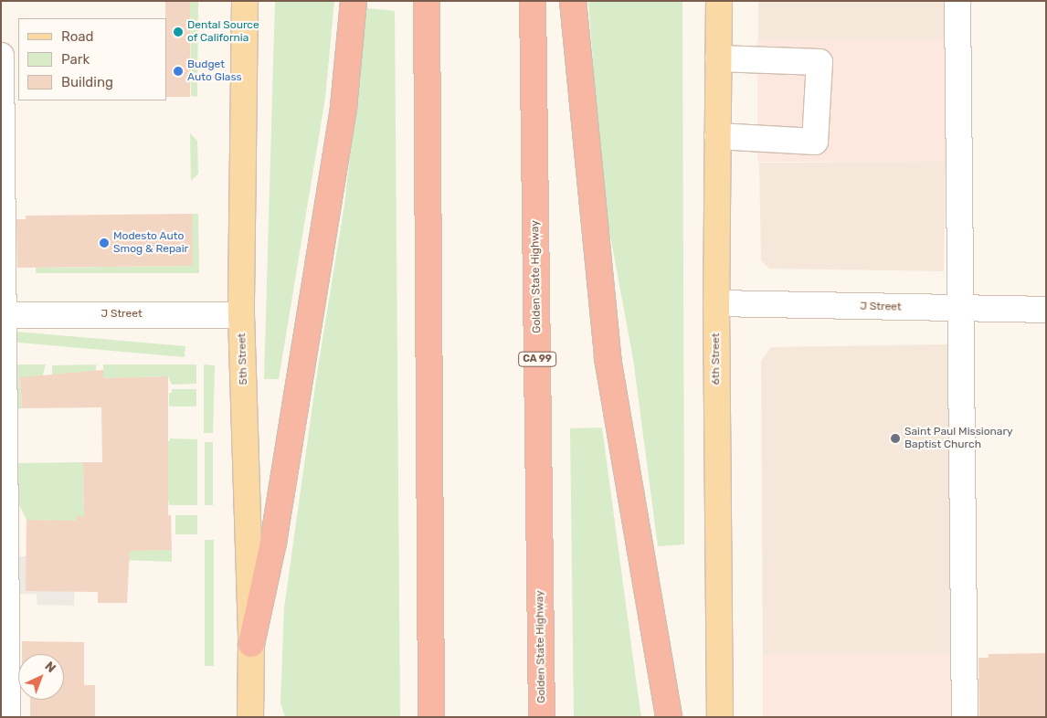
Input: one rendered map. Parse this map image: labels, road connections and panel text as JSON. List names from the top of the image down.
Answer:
{
  "streets": {
    "highway": ["Golden State Highway", "CA 99"],
    "main road": ["5th Street", "6th Street"],
    "street": ["J Street"]
  },
  "crossings": [
    ["J Street", "5th Street"],
    ["J Street", "6th Street"]
  ],
  "places": [
    "Dental Source of California",
    "Budget Auto Glass",
    "Modesto Auto Smog & Repair",
    "Saint Paul Missionary Baptist Church"
  ],
  "legend": ["Road", "Park", "Building"],
  "north": "top right"
}
